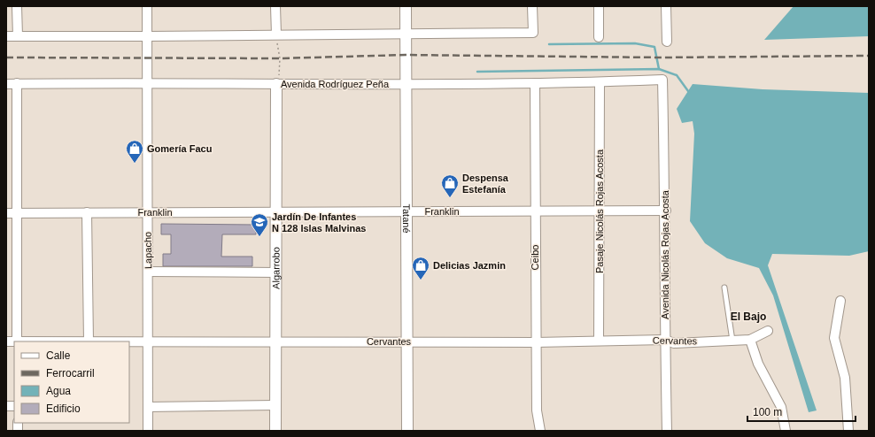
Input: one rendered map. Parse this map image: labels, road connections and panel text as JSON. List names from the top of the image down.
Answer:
{
  "streets": {
    "street": [
      "Avenida Rodríguez Peña",
      "Franklin",
      "Pasaje Nicolás Rojas Acosta",
      "Tatané",
      "Lapacho",
      "Avenida Nicolás Rojas Acosta",
      "Ceibo",
      "Algarrobo",
      "Cervantes"
    ]
  },
  "crossings": [
    ["Avenida Rodríguez Peña", "Pasaje Nicolás Rojas Acosta"],
    ["Avenida Rodríguez Peña", "Tatané"],
    ["Avenida Rodríguez Peña", "Lapacho"],
    ["Avenida Rodríguez Peña", "Avenida Nicolás Rojas Acosta"],
    ["Avenida Rodríguez Peña", "Ceibo"],
    ["Avenida Rodríguez Peña", "Algarrobo"],
    ["Franklin", "Pasaje Nicolás Rojas Acosta"],
    ["Franklin", "Tatané"],
    ["Franklin", "Lapacho"],
    ["Franklin", "Avenida Nicolás Rojas Acosta"],
    ["Franklin", "Ceibo"],
    ["Franklin", "Algarrobo"],
    ["Pasaje Nicolás Rojas Acosta", "Cervantes"],
    ["Tatané", "Cervantes"],
    ["Lapacho", "Cervantes"],
    ["Avenida Nicolás Rojas Acosta", "Cervantes"],
    ["Ceibo", "Cervantes"],
    ["Algarrobo", "Cervantes"]
  ],
  "districts": ["El Bajo"],
  "places": {
    "shop": ["Gomería Facu", "Despensa Estefanía", "Delicias Jazmin"],
    "school or university": ["Jardín De Infantes N 128 Islas Malvinas"]
  },
  "legend": [
    "Calle",
    "Ferrocarril",
    "Agua",
    "Edificio"
  ],
  "scale_bar": "100 m"
}
